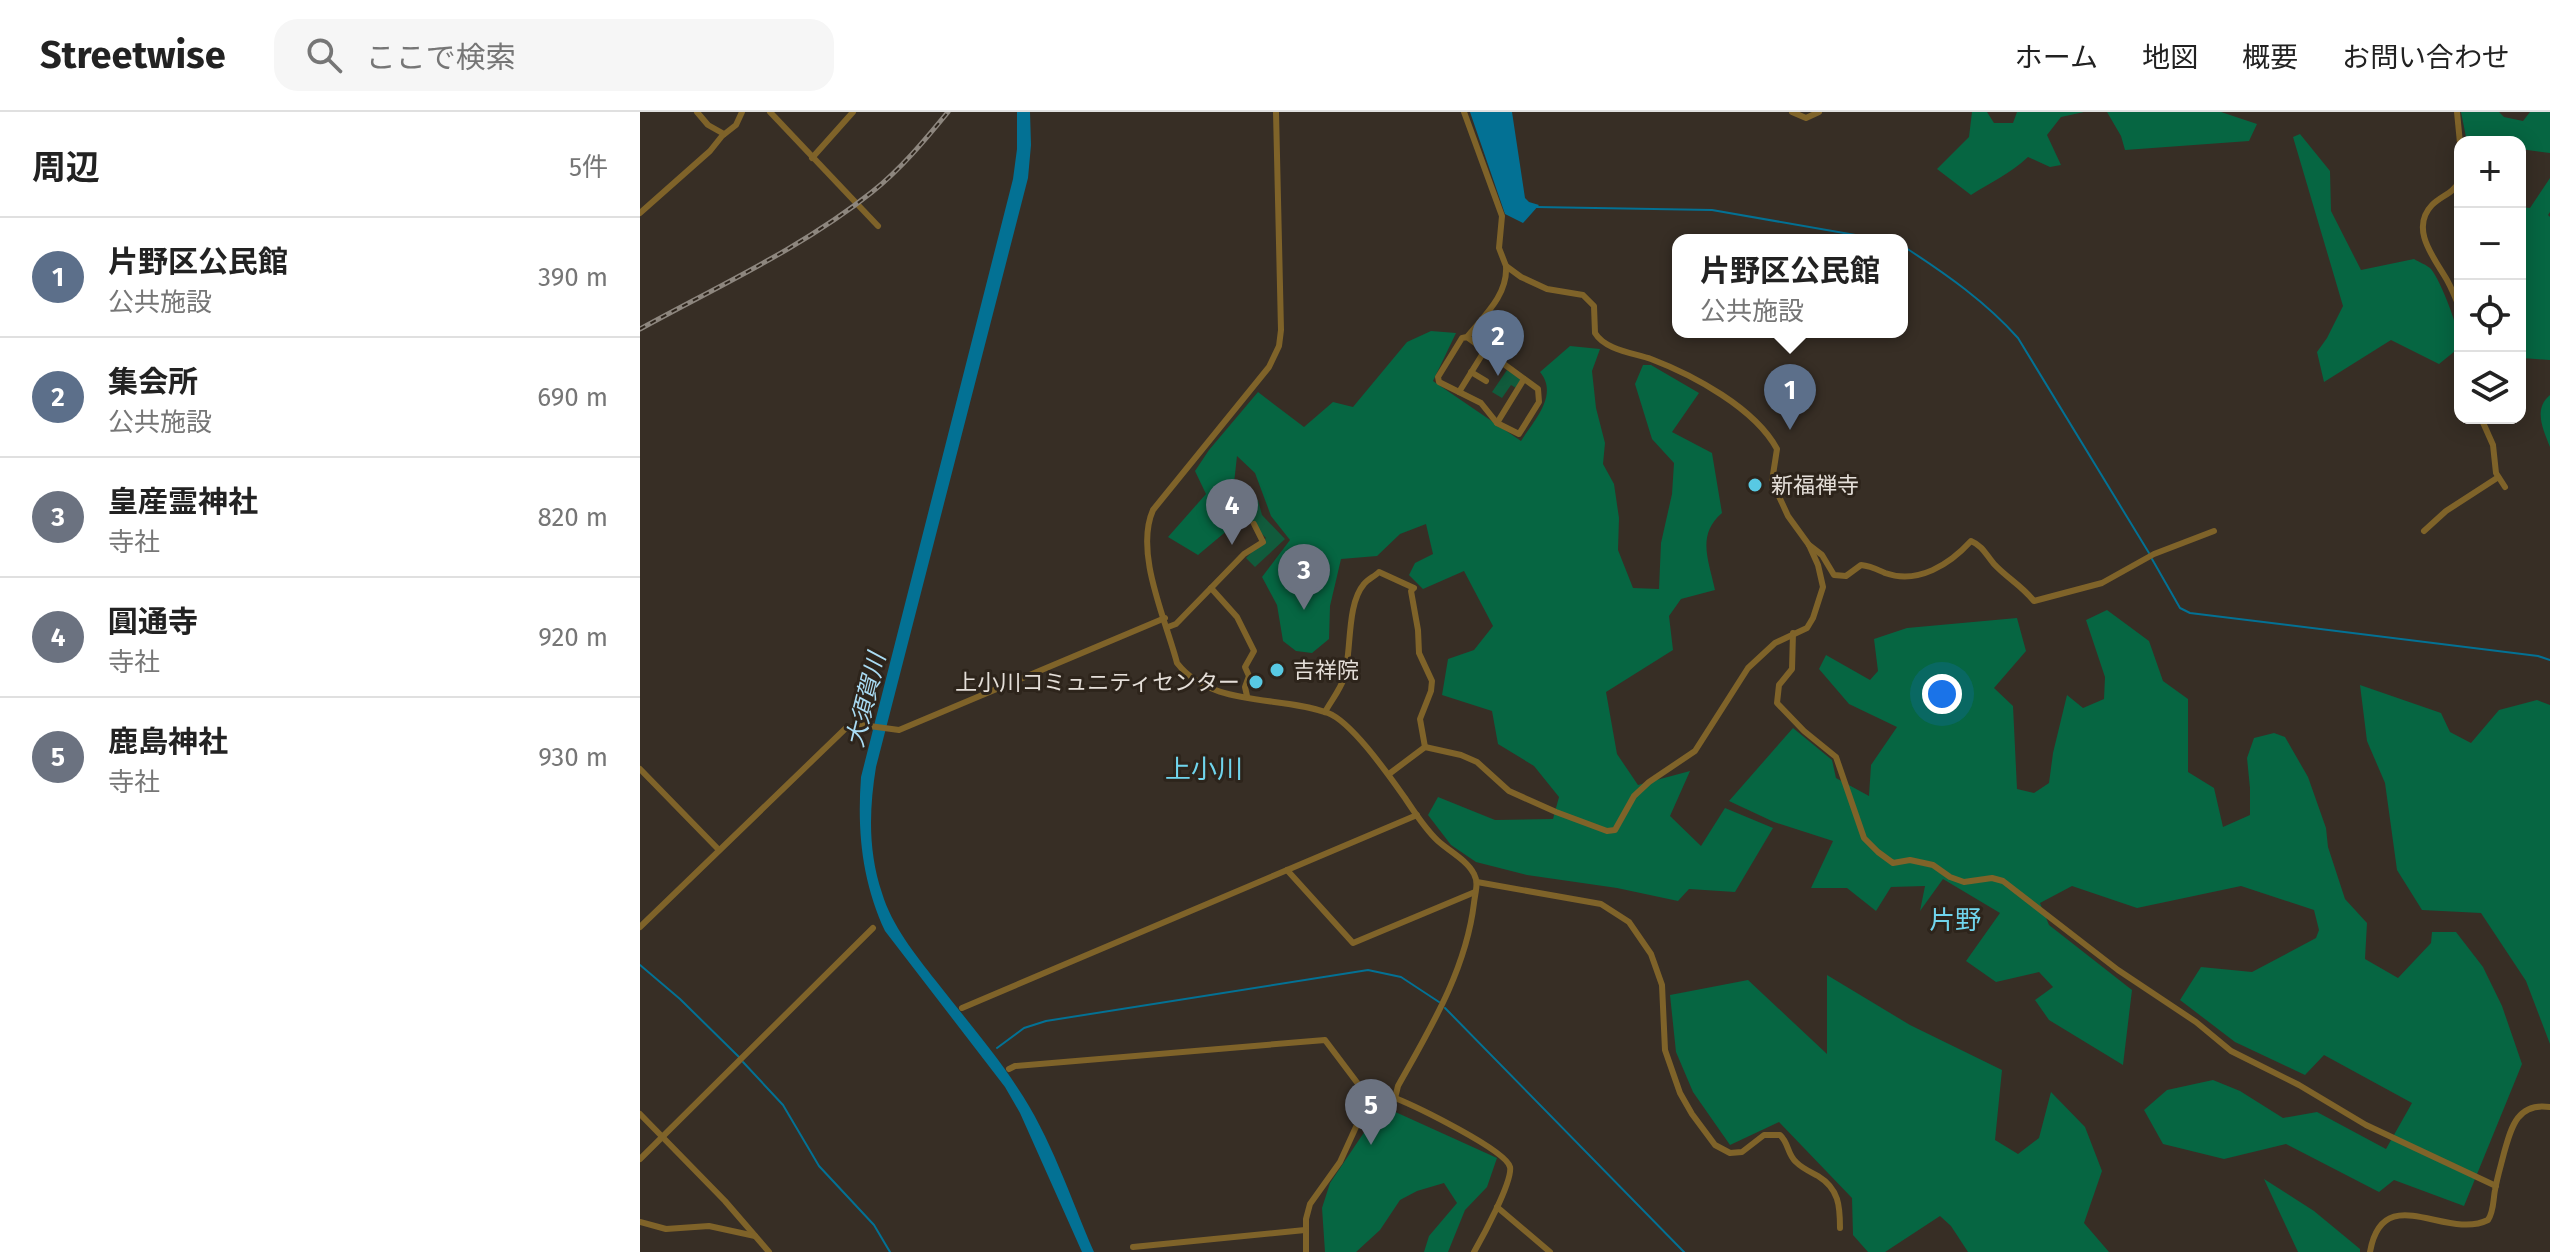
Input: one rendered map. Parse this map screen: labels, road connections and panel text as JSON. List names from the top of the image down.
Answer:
{
  "districts": ["上小川", "片野"],
  "water": ["大須賀川"],
  "places": ["新福禅寺", "吉祥院", "上小川コミュニティセンター"],
  "page": {
    "header": "Streetwise",
    "search": "ここで検索",
    "nav": [
      "ホーム",
      "地図",
      "概要",
      "お問い合わせ"
    ],
    "heading": ["周辺", "5件"],
    "map_buttons": ["+", "−"],
    "list": [
      {
        "mark": "1",
        "name": "片野区公民館",
        "note": "公共施設",
        "value": "390 m"
      },
      {
        "mark": "2",
        "name": "集会所",
        "note": "公共施設",
        "value": "690 m"
      },
      {
        "mark": "3",
        "name": "皇産霊神社",
        "note": "寺社",
        "value": "820 m"
      },
      {
        "mark": "4",
        "name": "圓通寺",
        "note": "寺社",
        "value": "920 m"
      },
      {
        "mark": "5",
        "name": "鹿島神社",
        "note": "寺社",
        "value": "930 m"
      }
    ],
    "popup": ["片野区公民館", "公共施設"],
    "pins": [
      "2",
      "1",
      "4",
      "3",
      "5"
    ]
  }
}
